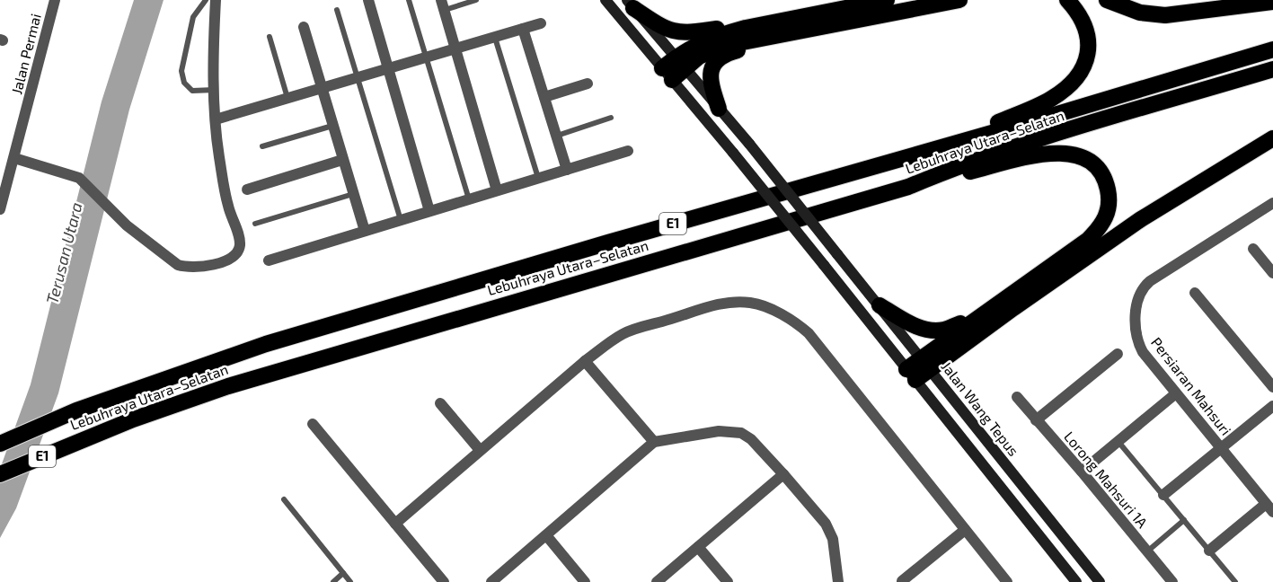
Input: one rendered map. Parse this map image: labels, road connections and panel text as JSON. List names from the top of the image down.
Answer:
{
  "streets": {
    "highway": ["Lebuhraya Utara–Selatan", "E1"],
    "main road": ["Jalan Wang Tepus"],
    "street": ["Jalan Permai", "Persiaran Mahsuri", "Lorong Mahsuri 1A"]
  },
  "water": ["Terusan Utara"]
}
